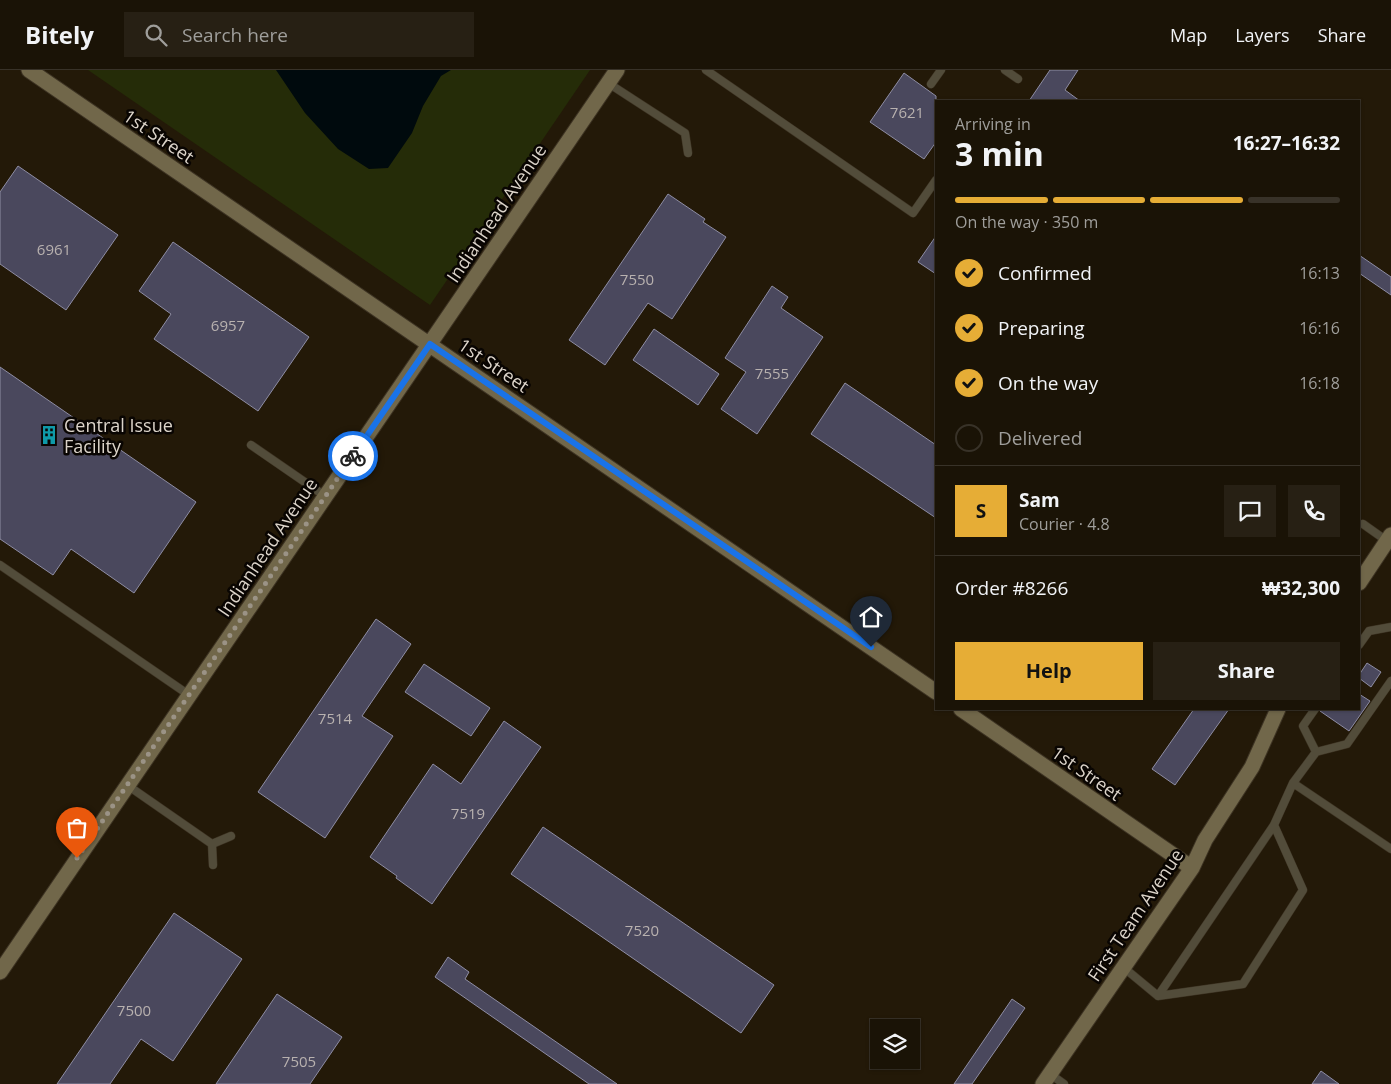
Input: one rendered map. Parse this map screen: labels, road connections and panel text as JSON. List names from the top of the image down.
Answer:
{
  "streets": {
    "main road": ["1st Street", "Indianhead Avenue", "First Team Avenue"]
  },
  "crossings": [
    ["1st Street", "Indianhead Avenue"],
    ["1st Street", "First Team Avenue"]
  ],
  "places": {
    "building": ["Central Issue Facility"]
  },
  "house_numbers": [
    "7621",
    "6961",
    "7550",
    "6957",
    "7555",
    "7514",
    "7519",
    "7520",
    "7500",
    "7505"
  ],
  "page": {
    "header": "Bitely",
    "search": "Search here",
    "nav": ["Map", "Layers", "Share"],
    "heading": ["3 min", "Arriving in", "16:27–16:32"],
    "panel": [
      "Sam",
      "Courier · 4.8",
      "Order #8266",
      "₩32,300"
    ],
    "bar": "On the way · 350 m",
    "list": [
      ["Confirmed", "16:13"],
      ["Preparing", "16:16"],
      ["On the way", "16:18"],
      "Delivered"
    ],
    "round": "S",
    "buttons": ["Help", "Share"]
  }
}
